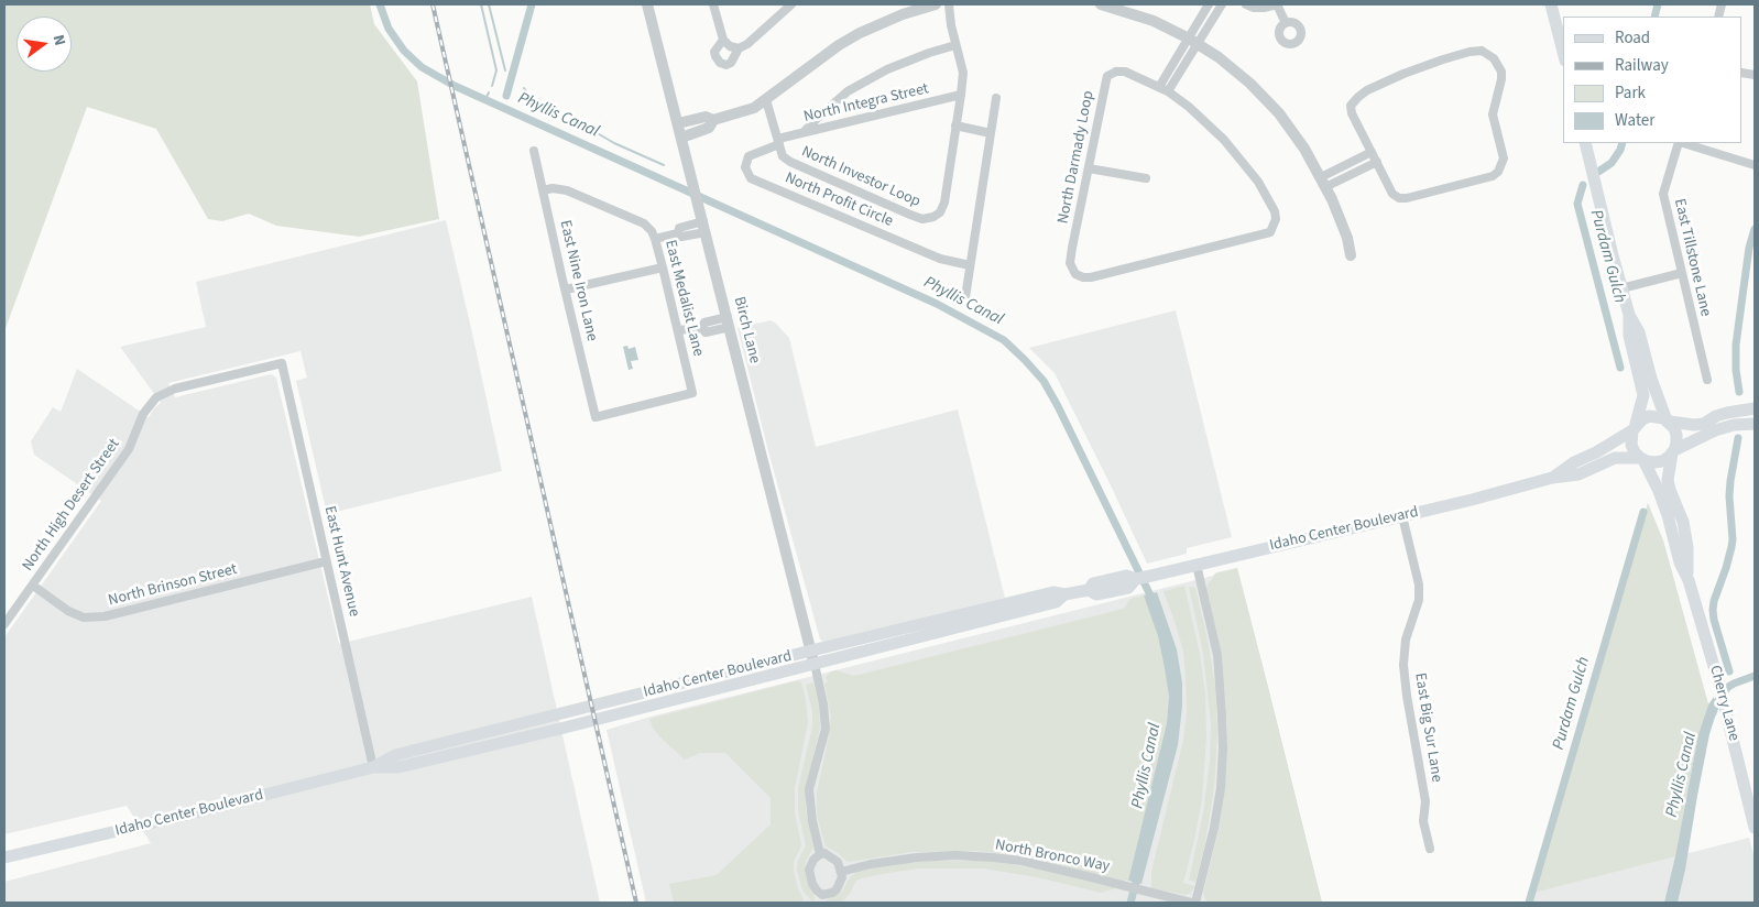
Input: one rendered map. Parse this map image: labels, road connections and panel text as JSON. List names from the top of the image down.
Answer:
{
  "streets": {
    "main road": ["Idaho Center Boulevard", "Cherry Lane"],
    "street": [
      "North Integra Street",
      "North Darmady Loop",
      "North Investor Loop",
      "North Profit Circle",
      "East Tillstone Lane",
      "East Nine Iron Lane",
      "East Medalist Lane",
      "Birch Lane",
      "North High Desert Street",
      "East Hunt Avenue",
      "North Brinson Street",
      "East Big Sur Lane",
      "North Bronco Way"
    ]
  },
  "crossings": [
    ["North Integra Street", "North Investor Loop"],
    ["North Integra Street", "North Profit Circle"],
    ["North Investor Loop", "North Profit Circle"],
    ["East Nine Iron Lane", "East Medalist Lane"],
    ["Birch Lane", "Idaho Center Boulevard"],
    ["North High Desert Street", "East Hunt Avenue"],
    ["North High Desert Street", "North Brinson Street"],
    ["Idaho Center Boulevard", "East Hunt Avenue"],
    ["Idaho Center Boulevard", "Cherry Lane"],
    ["Idaho Center Boulevard", "East Big Sur Lane"],
    ["East Hunt Avenue", "North Brinson Street"]
  ],
  "water": ["Phyllis Canal", "Purdam Gulch"],
  "legend": [
    "Road",
    "Railway",
    "Park",
    "Water"
  ],
  "north": "right"
}
